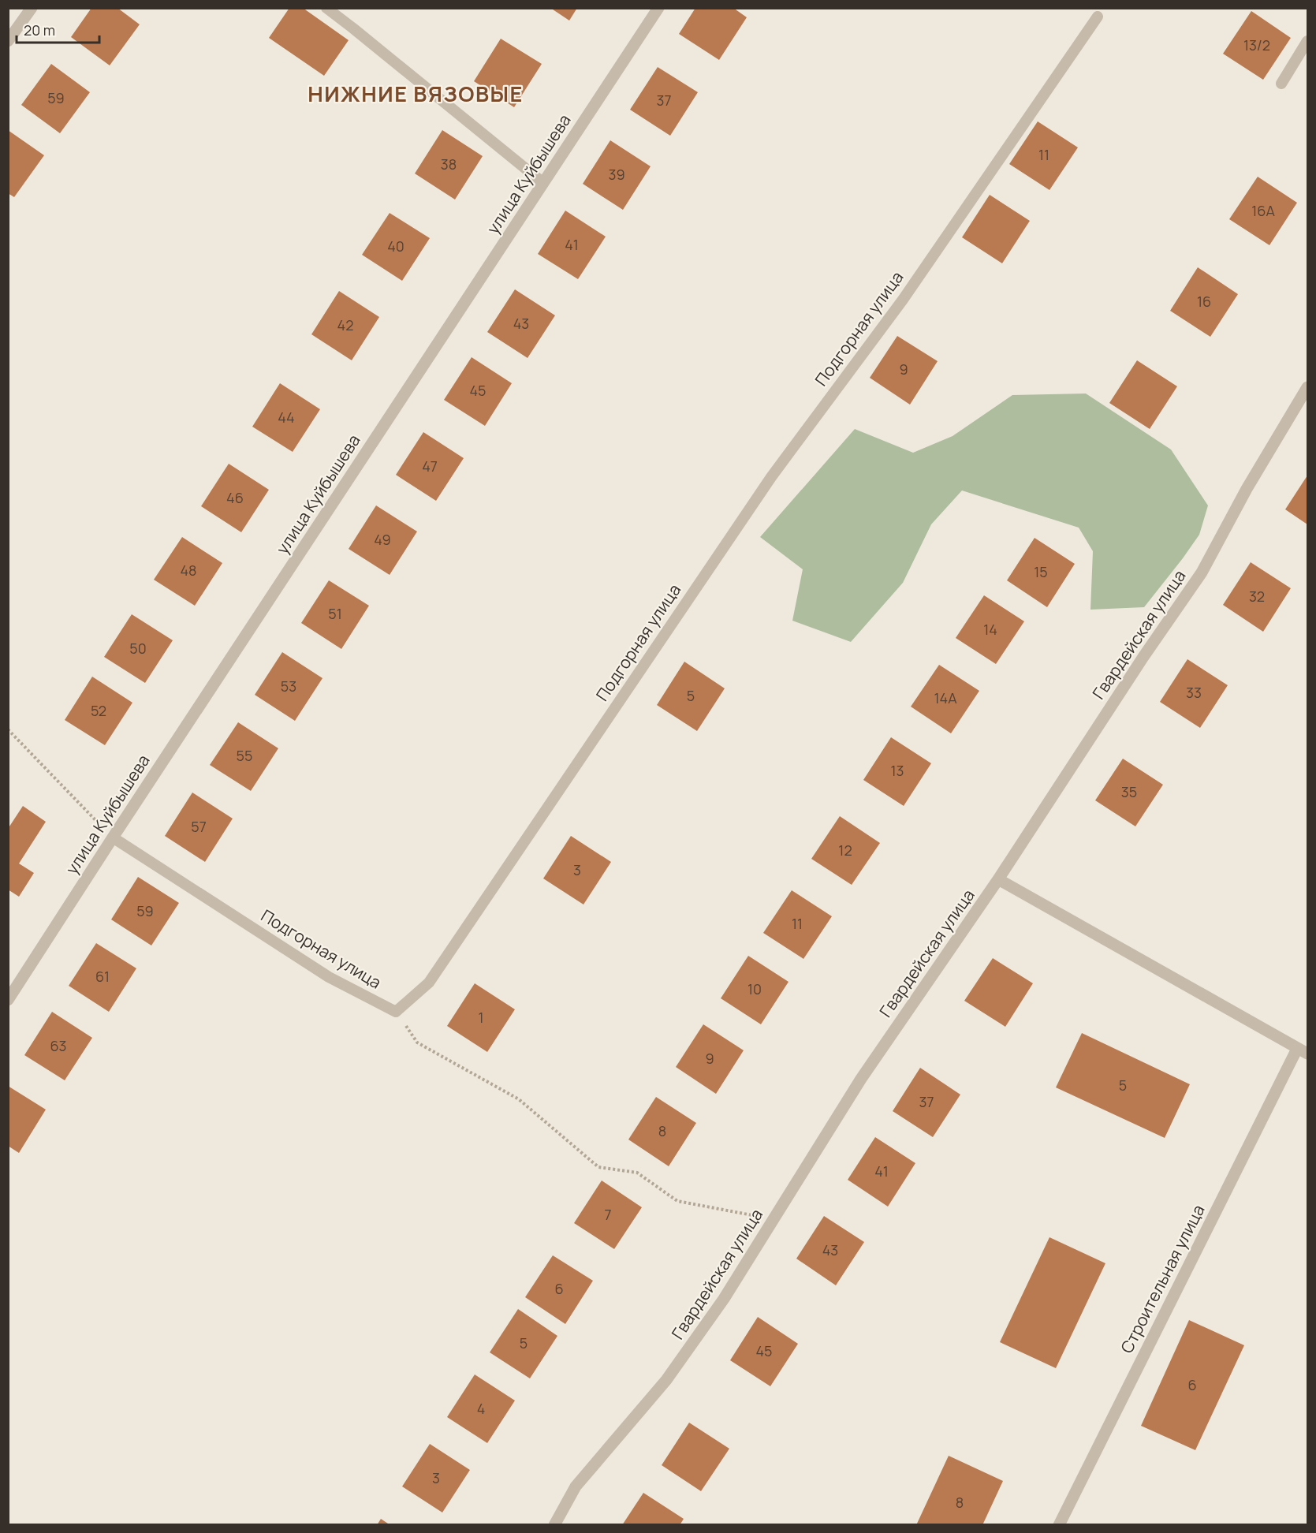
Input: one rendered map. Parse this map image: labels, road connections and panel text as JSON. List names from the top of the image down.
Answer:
{
  "streets": {
    "street": ["улица Куйбышева", "Гвардейская улица", "Строительная улица"],
    "lane": ["Подгорная улица"]
  },
  "crossings": [
    ["улица Куйбышева", "Подгорная улица"]
  ],
  "districts": ["НИЖНИЕ ВЯЗОВЫЕ"],
  "house_numbers": [
    "13/2",
    "59",
    "37",
    "11",
    "38",
    "39",
    "16А",
    "41",
    "40",
    "16",
    "43",
    "42",
    "9",
    "45",
    "44",
    "47",
    "46",
    "49",
    "48",
    "15",
    "32",
    "51",
    "14",
    "50",
    "53",
    "33",
    "5",
    "14А",
    "52",
    "55",
    "13",
    "35",
    "57",
    "12",
    "3",
    "59",
    "11",
    "61",
    "10",
    "1",
    "63",
    "9",
    "5",
    "37",
    "8",
    "41",
    "7",
    "43",
    "6",
    "5",
    "45",
    "6",
    "4",
    "3",
    "8"
  ],
  "scale_bar": "20 m"
}
